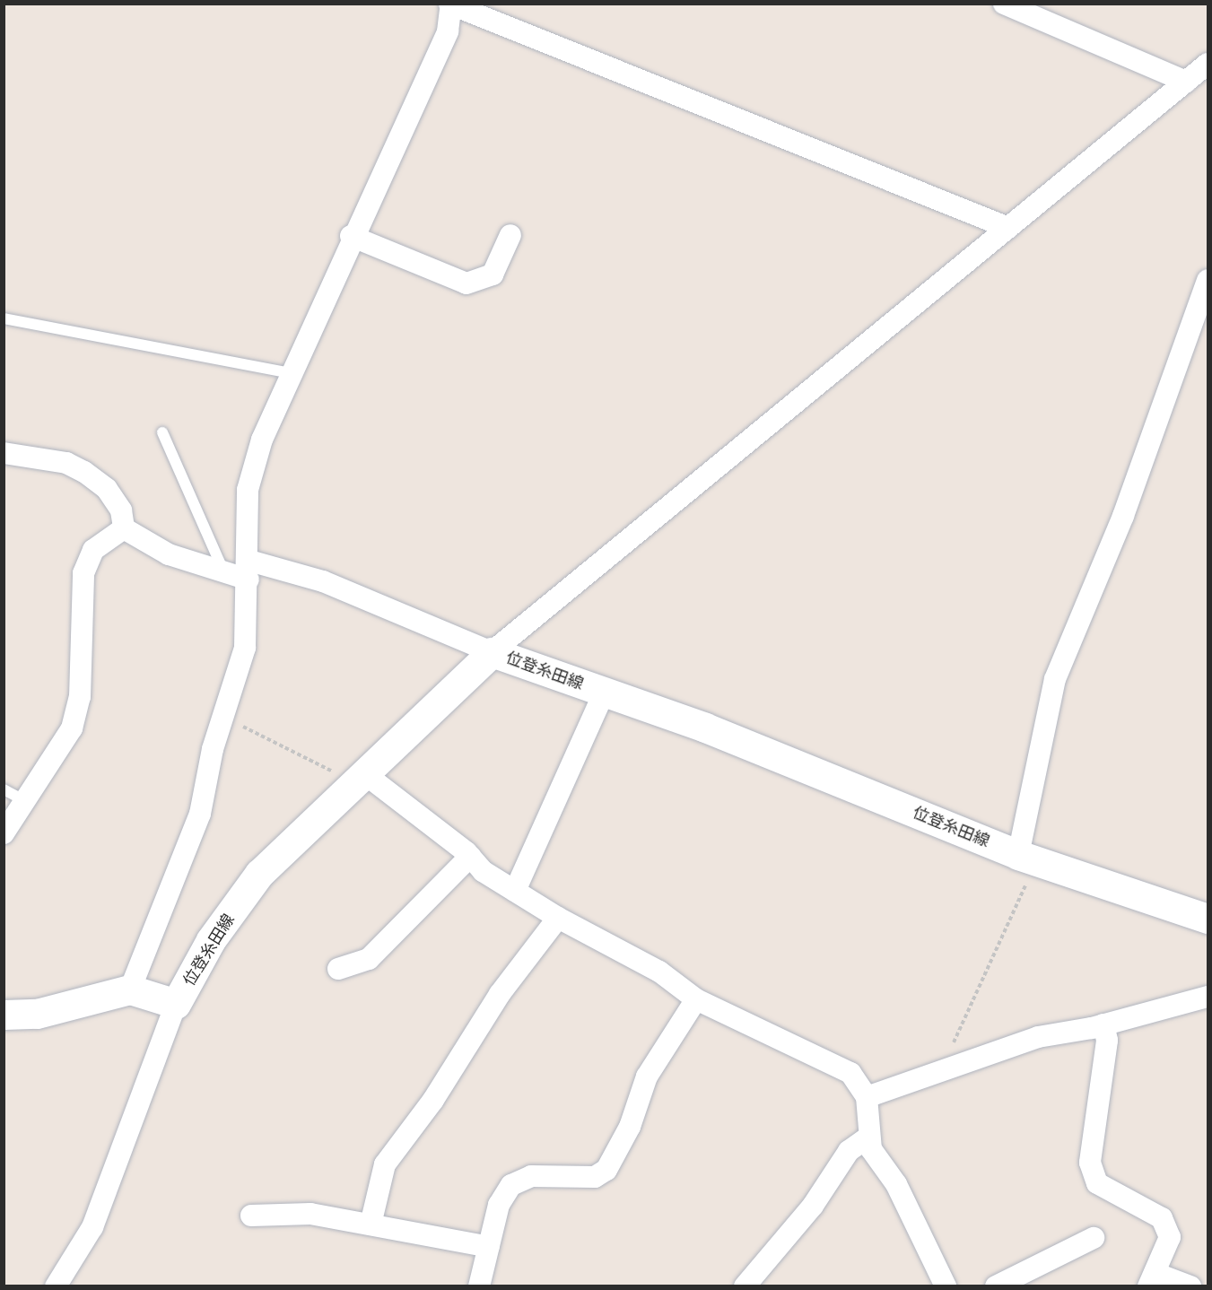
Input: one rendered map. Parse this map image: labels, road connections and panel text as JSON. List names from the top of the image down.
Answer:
{
  "streets": {
    "main road": ["位登糸田線"]
  }
}
